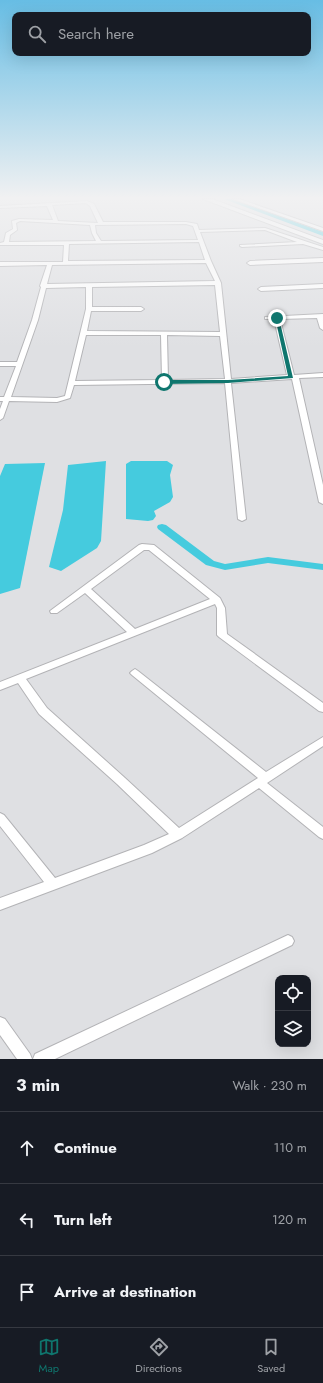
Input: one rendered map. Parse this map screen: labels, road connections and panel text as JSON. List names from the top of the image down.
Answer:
{
  "page": {
    "search": "Search here",
    "heading": ["3 min", "Walk · 230 m"],
    "list": [
      ["Continue", "110 m"],
      ["Turn left", "120 m"],
      "Arrive at destination"
    ],
    "nav": ["Map", "Directions", "Saved"]
  }
}
